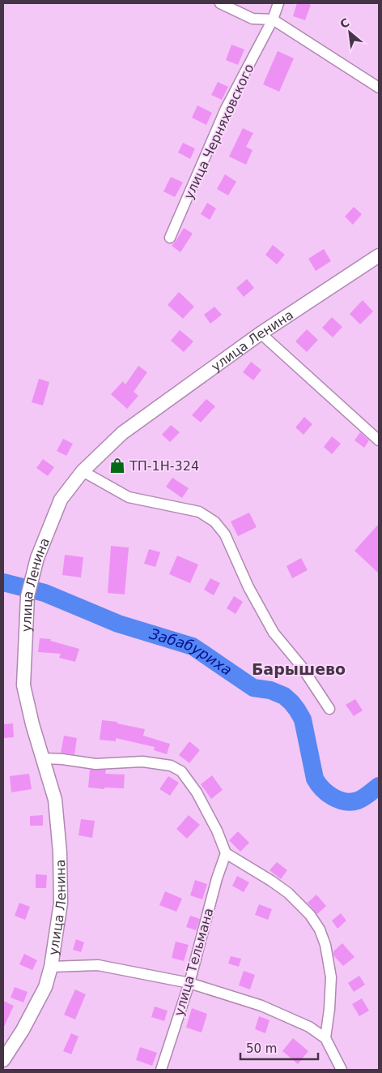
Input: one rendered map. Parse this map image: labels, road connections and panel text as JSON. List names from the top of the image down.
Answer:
{
  "streets": {
    "main road": ["улица Ленина"],
    "street": ["улица Черняховского", "улица Тельмана"]
  },
  "districts": ["Барышево"],
  "water": ["Забабуриха"],
  "places": {
    "shop": ["ТП-1Н-324"]
  },
  "scale_bar": "50 m",
  "north": "top left"
}
